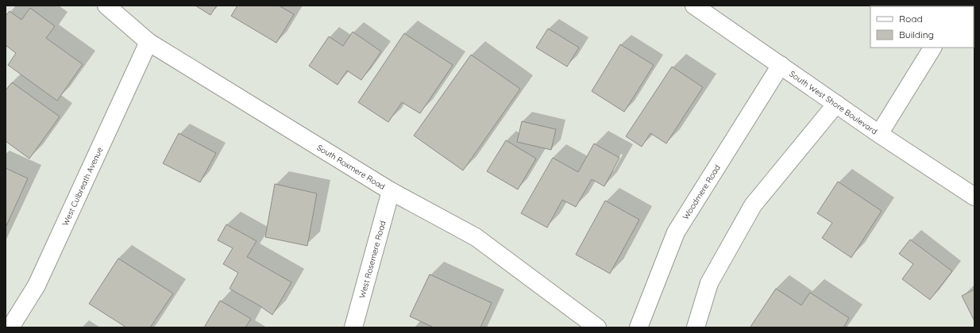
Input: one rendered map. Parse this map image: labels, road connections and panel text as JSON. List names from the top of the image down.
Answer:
{
  "streets": {
    "street": [
      "South West Shore Boulevard",
      "South Roxmere Road",
      "West Culbreath Avenue",
      "Woodmere Road",
      "West Rosemere Road"
    ]
  },
  "crossings": [
    ["South West Shore Boulevard", "Woodmere Road"],
    ["South Roxmere Road", "West Culbreath Avenue"],
    ["South Roxmere Road", "West Rosemere Road"]
  ],
  "legend": ["Road", "Building"]
}
